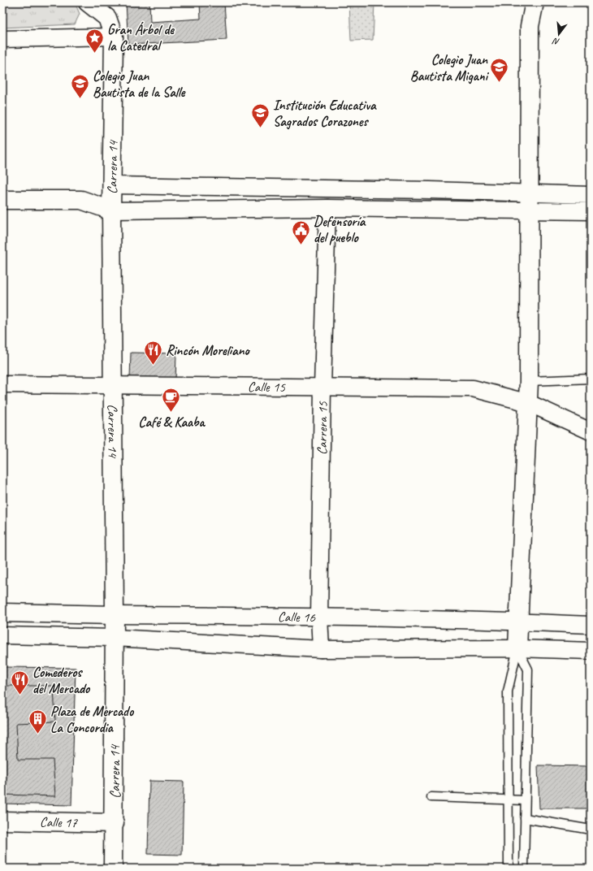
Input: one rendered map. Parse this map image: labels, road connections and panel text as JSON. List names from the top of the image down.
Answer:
{
  "streets": {
    "main road": ["Carrera 14", "Calle 16", "Calle 17"],
    "street": ["Calle 15", "Carrera 15"]
  },
  "crossings": [
    ["Carrera 14", "Calle 15"],
    ["Carrera 14", "Calle 16"],
    ["Carrera 14", "Calle 17"],
    ["Calle 15", "Carrera 15"],
    ["Carrera 15", "Calle 16"]
  ],
  "places": {
    "place": ["Gran Árbol de la Catedral"],
    "school or university": ["Colegio Juan Bautista Migani", "Colegio Juan Bautista de la Salle", "Institución Educativa Sagrados Corazones"],
    "public building": ["Defensoría del pueblo"],
    "restaurant": ["Rincón Moreliano", "Comederos del Mercado"],
    "cafe": ["Café & Kaaba"],
    "building": ["Plaza de Mercado La Concordia"]
  },
  "north": "bottom"
}
